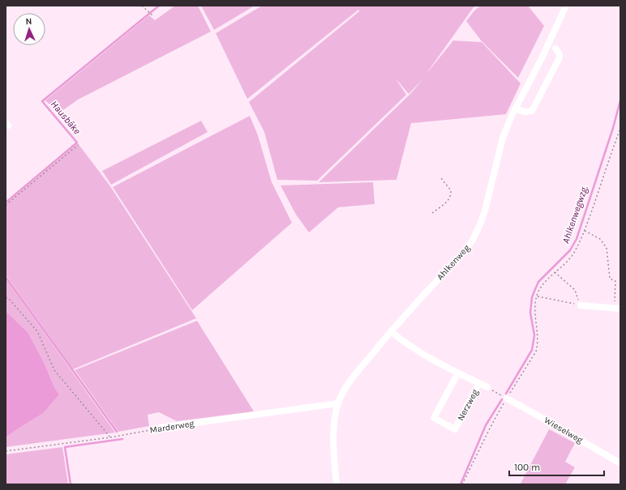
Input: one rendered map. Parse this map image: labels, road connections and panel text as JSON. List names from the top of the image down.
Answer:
{
  "streets": {
    "street": [
      "Ahlkenweg",
      "Nerzweg",
      "Marderweg",
      "Wieselweg"
    ]
  },
  "crossings": [
    ["Ahlkenweg", "Marderweg"]
  ],
  "water": ["Hausbäke", "Ahlkenwegwzg."],
  "scale_bar": "100 m",
  "north": "top"
}
